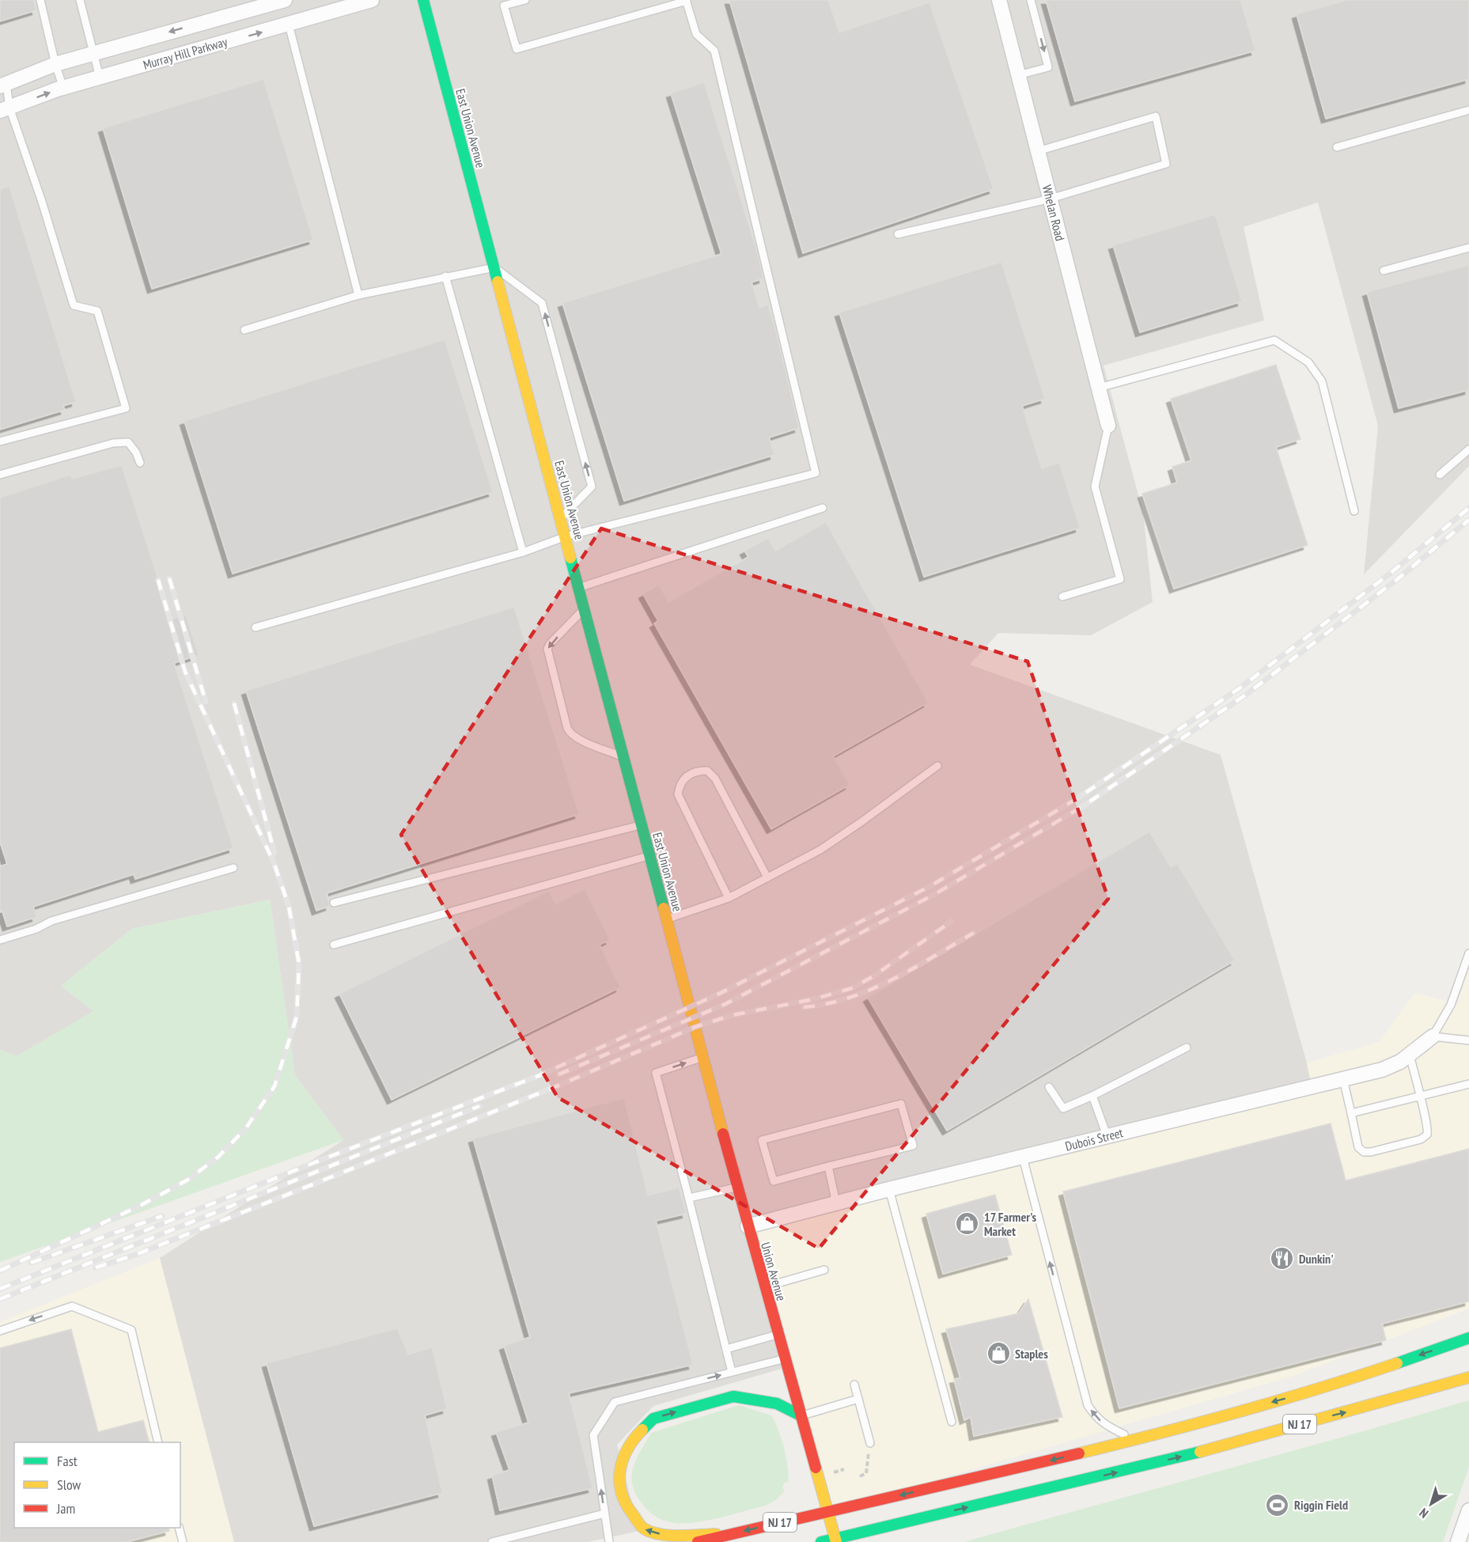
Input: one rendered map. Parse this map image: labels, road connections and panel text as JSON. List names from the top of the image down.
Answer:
{
  "streets": {
    "main road": ["East Union Avenue", "Union Avenue", "NJ 17"],
    "street": ["Murray Hill Parkway", "Whelan Road", "Dubois Street"]
  },
  "crossings": [
    ["East Union Avenue", "Union Avenue"],
    ["Dubois Street", "Union Avenue"],
    ["Union Avenue", "NJ 17"]
  ],
  "places": {
    "shop": ["17 Farmer's Market", "Staples"],
    "restaurant": ["Dunkin'"],
    "sports": ["Riggin Field"]
  },
  "legend": ["Fast", "Slow", "Jam"],
  "north": "bottom left"
}
